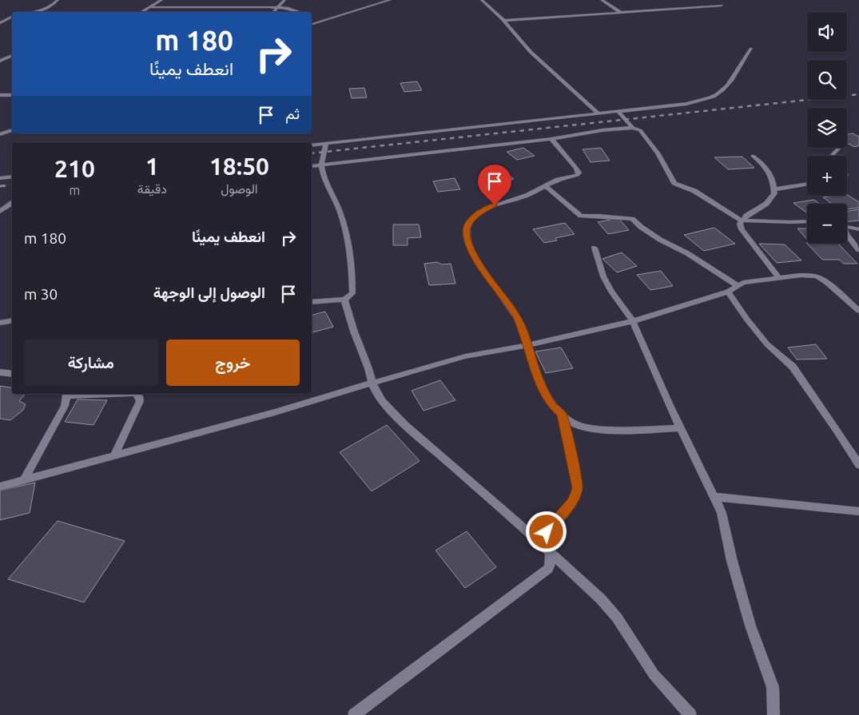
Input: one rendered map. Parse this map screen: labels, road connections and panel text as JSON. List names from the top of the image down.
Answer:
{
  "page": {
    "map_buttons": ["+", "−"],
    "turn": ["180 m", "انعطف يمينًا"],
    "then": "ثم",
    "eta": [
      "18:50",
      "الوصول",
      "1",
      "دقيقة",
      "210",
      "m"
    ],
    "list": [
      {
        "name": "انعطف يمينًا",
        "value": "180 m"
      },
      {
        "name": "الوصول إلى الوجهة",
        "value": "30 m"
      }
    ],
    "buttons": ["خروج", "مشاركة"]
  }
}
